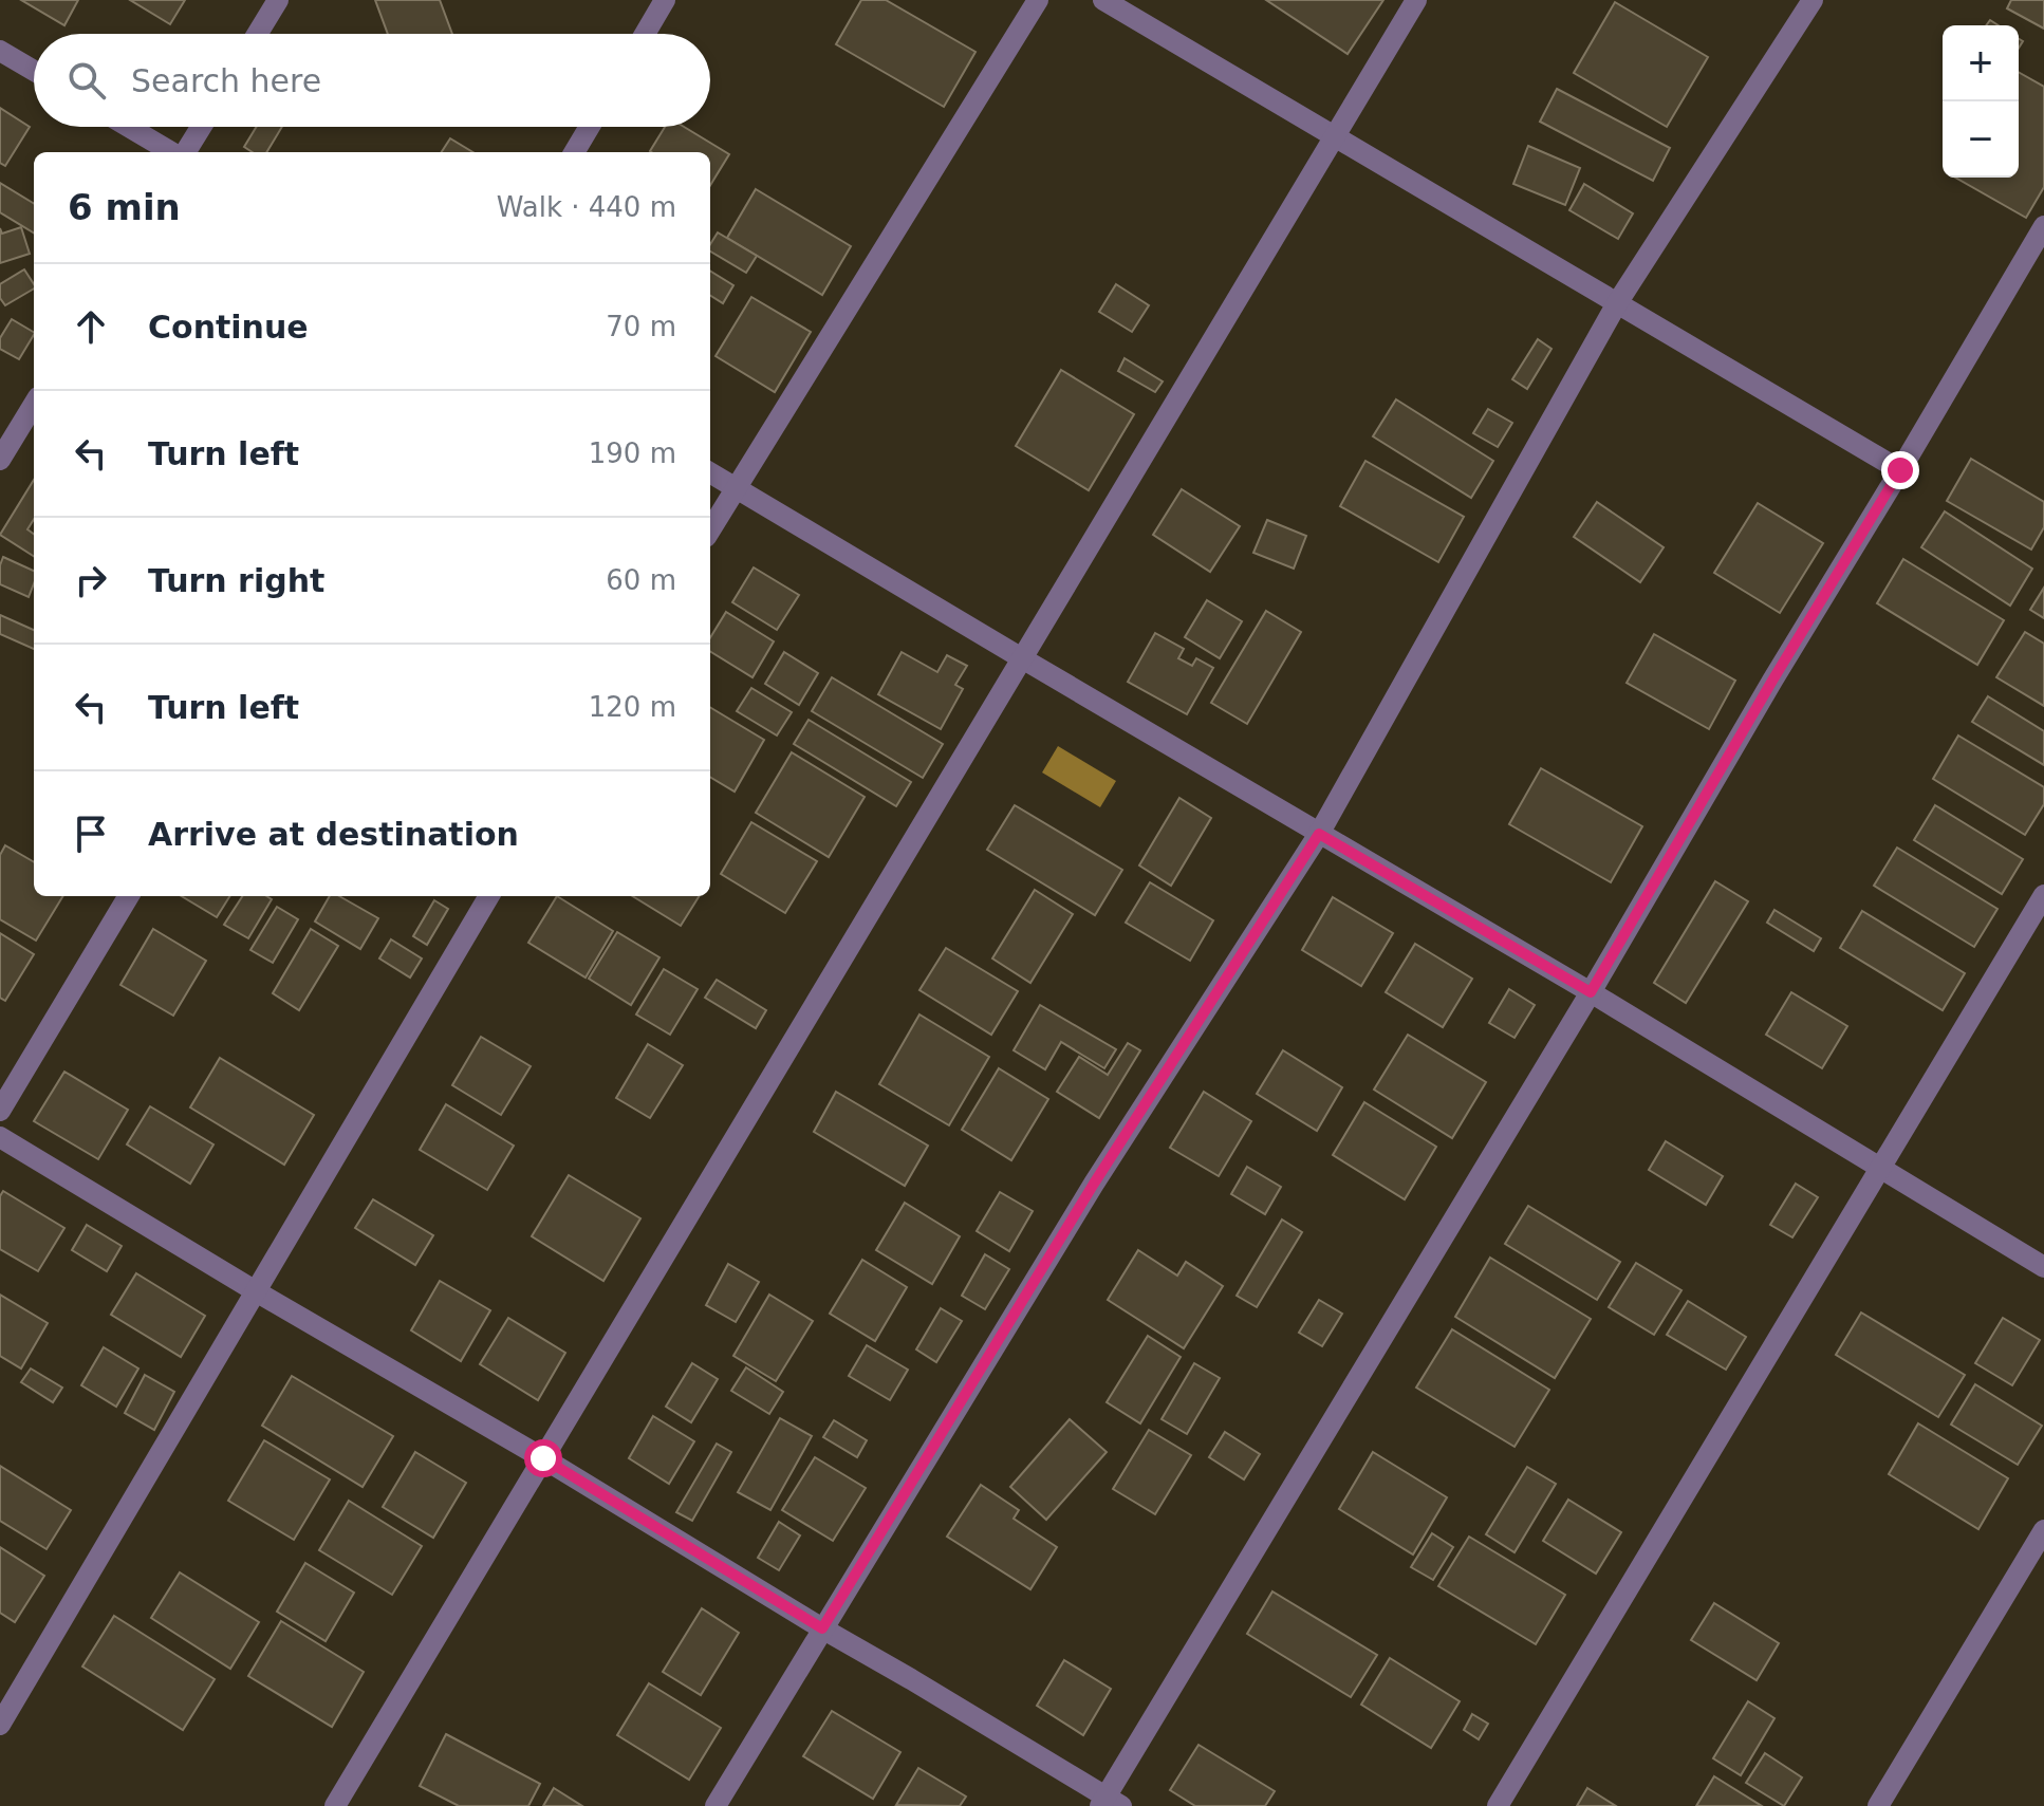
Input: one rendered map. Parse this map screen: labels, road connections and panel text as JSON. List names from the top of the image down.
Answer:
{
  "page": {
    "map_buttons": ["+", "−"],
    "search": "Search here",
    "heading": ["6 min", "Walk · 440 m"],
    "list": [
      ["Continue", "70 m"],
      ["Turn left", "190 m"],
      ["Turn right", "60 m"],
      ["Turn left", "120 m"],
      "Arrive at destination"
    ]
  }
}
